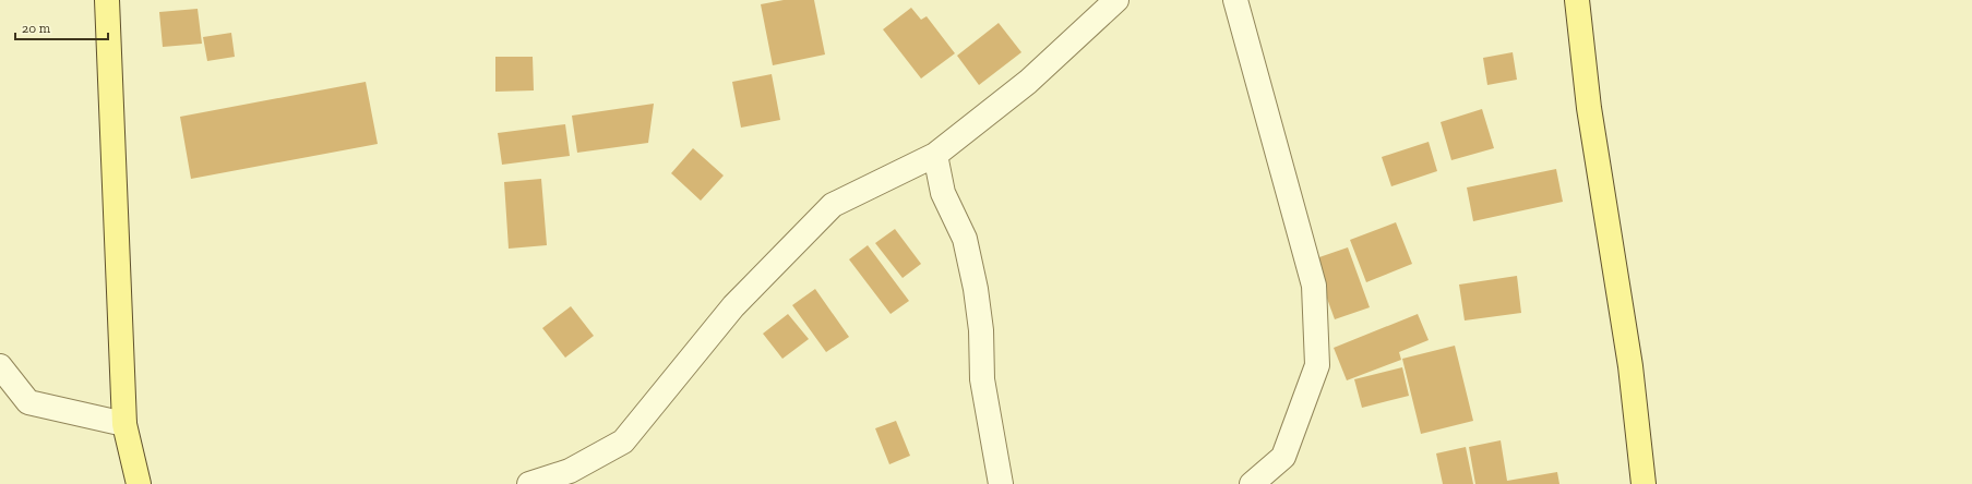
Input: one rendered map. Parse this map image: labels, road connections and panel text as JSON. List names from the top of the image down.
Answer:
{
  "scale_bar": "20 m"
}
